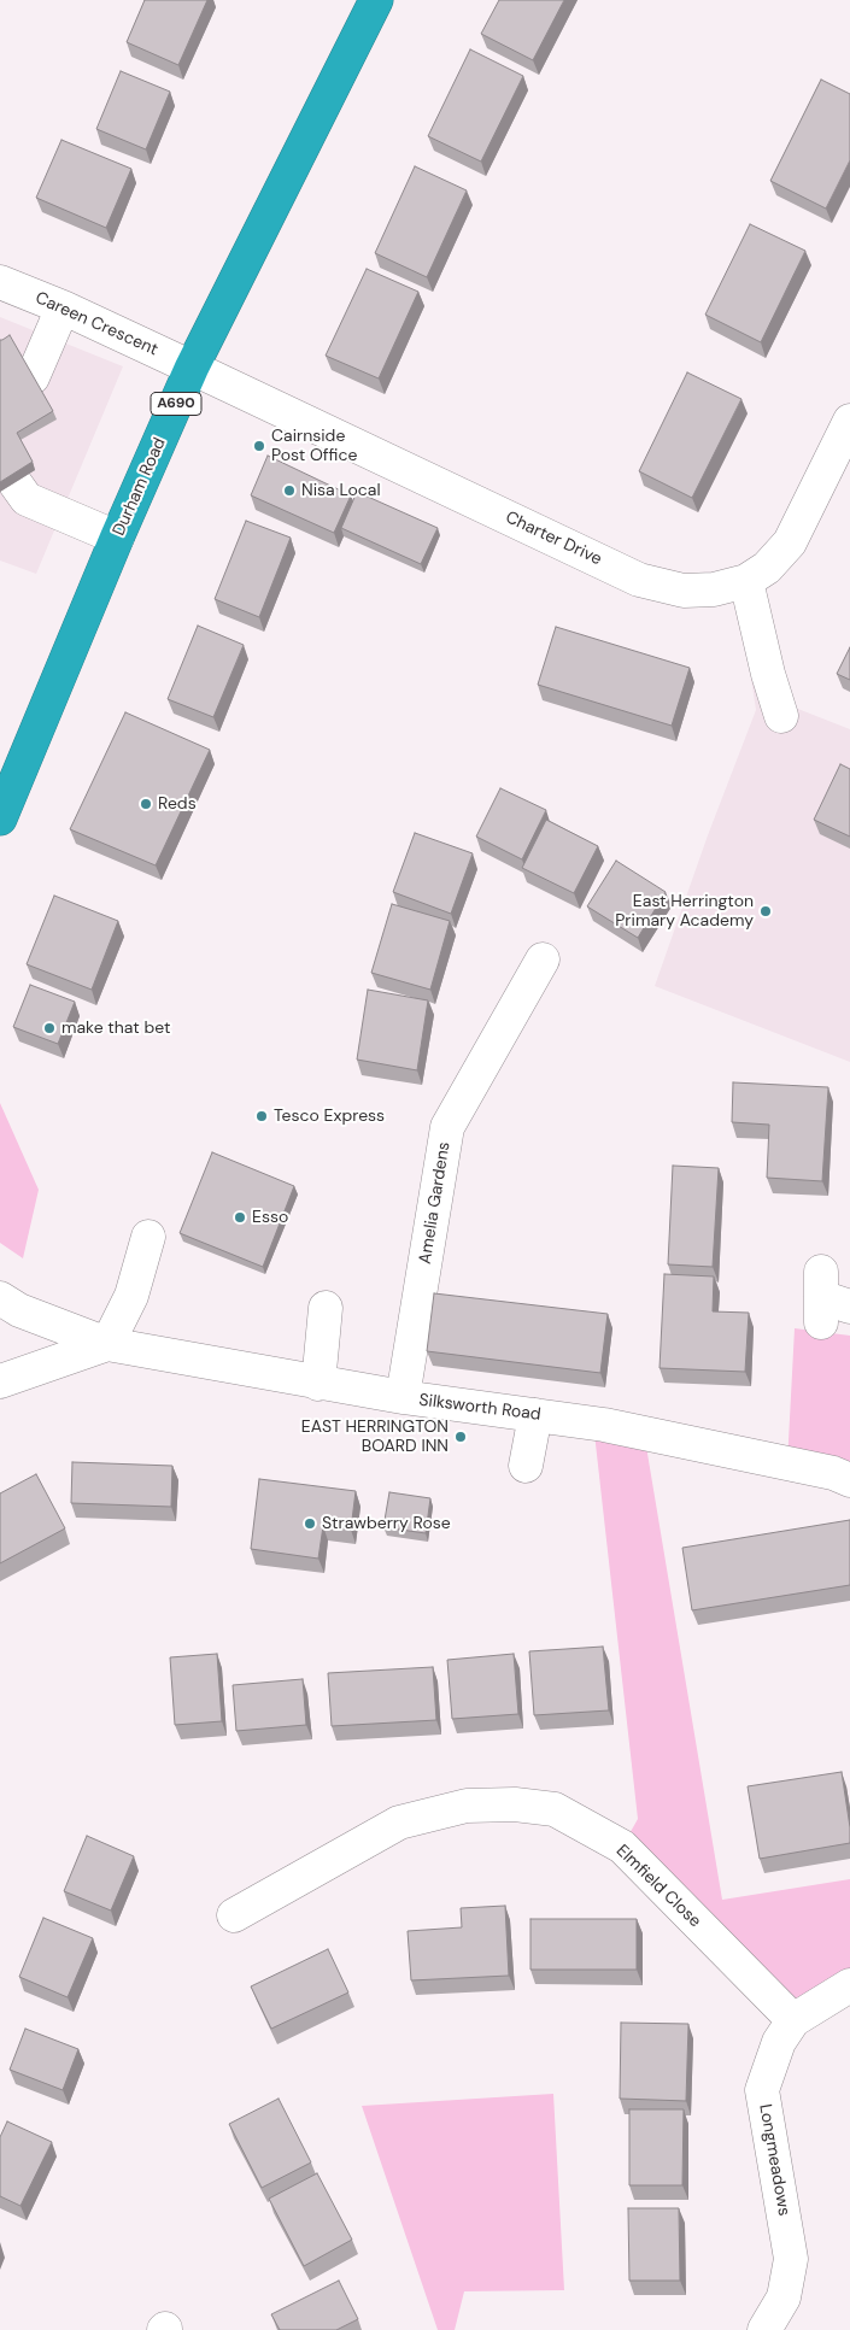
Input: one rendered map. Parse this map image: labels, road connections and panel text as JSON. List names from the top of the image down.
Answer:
{
  "streets": {
    "highway": ["A690", "Durham Road"],
    "street": [
      "Careen Crescent",
      "Charter Drive",
      "Amelia Gardens",
      "Silksworth Road",
      "Elmfield Close",
      "Longmeadows"
    ]
  },
  "crossings": [
    ["Careen Crescent", "Durham Road"],
    ["Careen Crescent", "Charter Drive"],
    ["Durham Road", "Charter Drive"],
    ["Amelia Gardens", "Silksworth Road"],
    ["Elmfield Close", "Longmeadows"]
  ],
  "places": [
    "Cairnside Post Office",
    "Nisa Local",
    "Reds",
    "East Herrington Primary Academy",
    "make that bet",
    "Tesco Express",
    "Esso",
    "EAST HERRINGTON BOARD INN",
    "Strawberry Rose"
  ]
}
